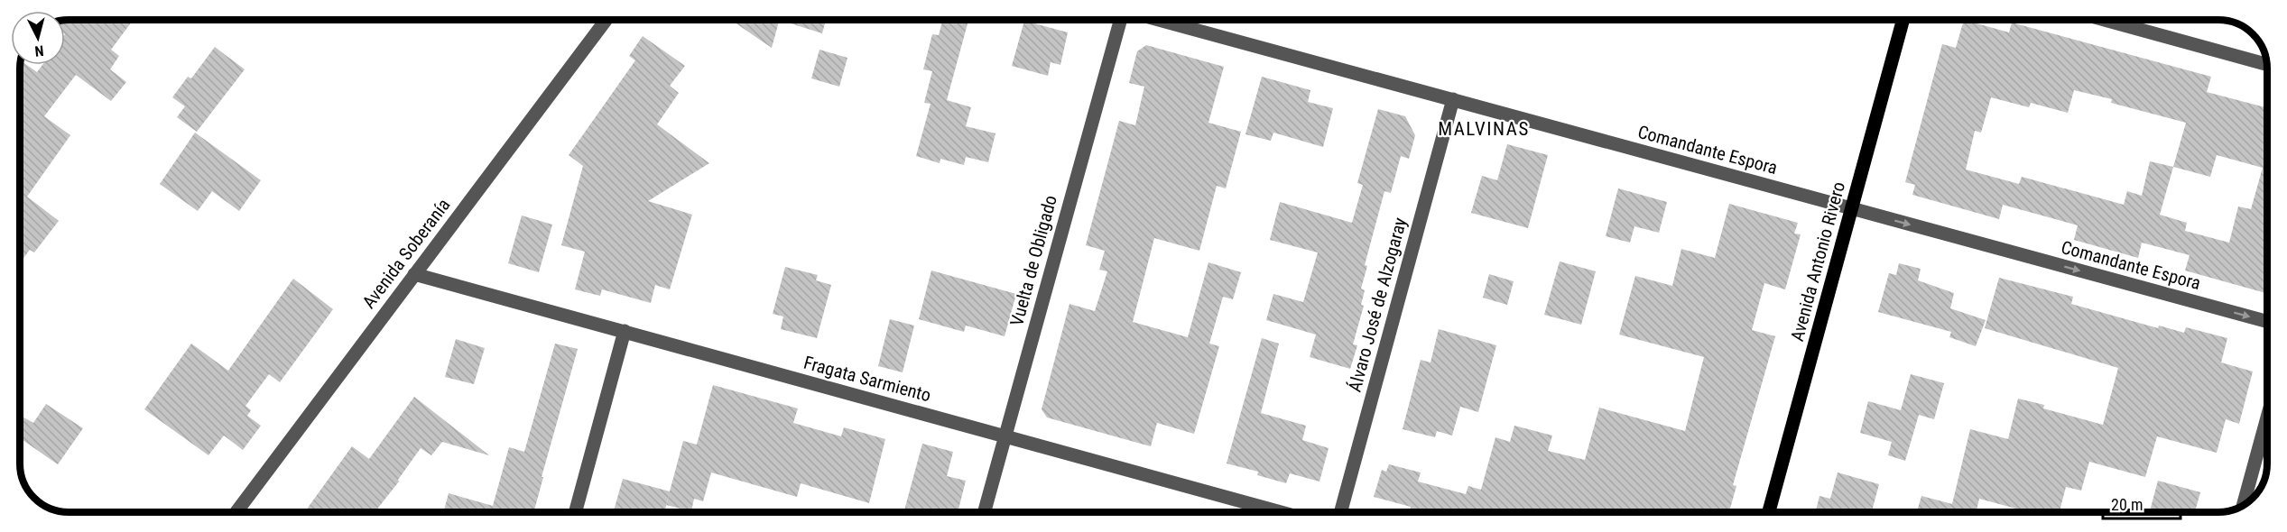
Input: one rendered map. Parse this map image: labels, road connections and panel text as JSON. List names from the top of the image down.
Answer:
{
  "streets": {
    "main road": ["Avenida Antonio Rivero"],
    "street": [
      "Comandante Espora",
      "Avenida Soberanía",
      "Vuelta de Obligado",
      "Álvaro José de Alzogaray",
      "Fragata Sarmiento"
    ]
  },
  "crossings": [
    ["Comandante Espora", "Avenida Antonio Rivero"],
    ["Comandante Espora", "Álvaro José de Alzogaray"],
    ["Avenida Soberanía", "Fragata Sarmiento"],
    ["Vuelta de Obligado", "Fragata Sarmiento"]
  ],
  "one_way": ["Comandante Espora"],
  "districts": ["MALVINAS"],
  "scale_bar": "20 m",
  "north": "bottom"
}
